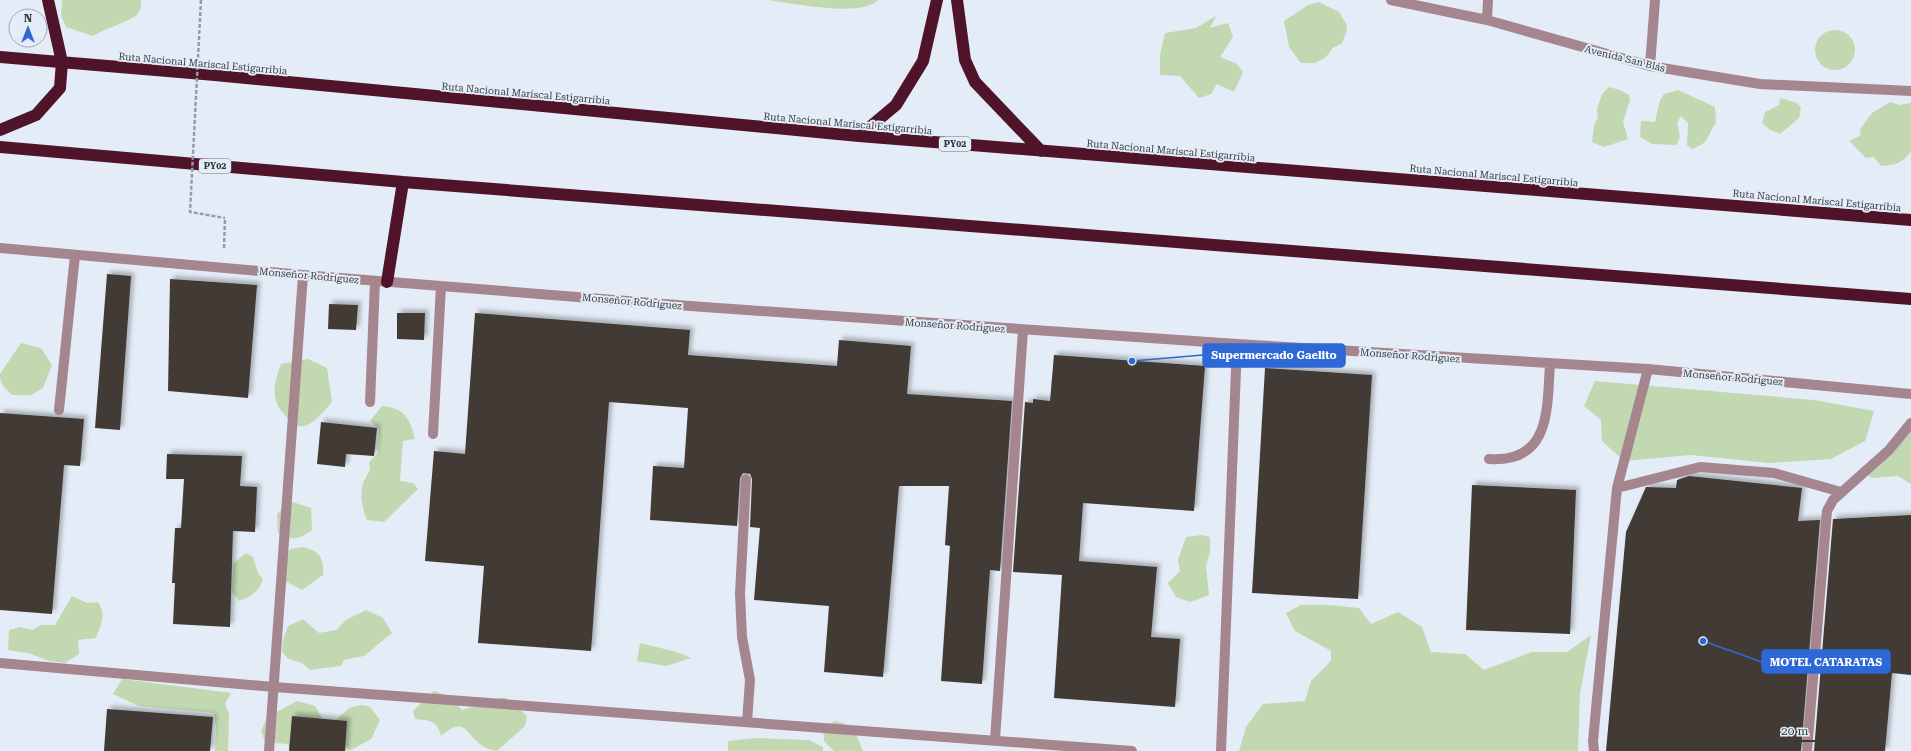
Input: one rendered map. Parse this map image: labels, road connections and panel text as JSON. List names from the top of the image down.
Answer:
{
  "streets": {
    "highway": ["Ruta Nacional Mariscal Estigarribia", "PY02"],
    "street": ["Avenida San Blás", "Monseñor Rodríguez"]
  },
  "places": ["Supermercado Gaelito", "MOTEL CATARATAS"],
  "scale_bar": "20 m",
  "north": "top"
}
